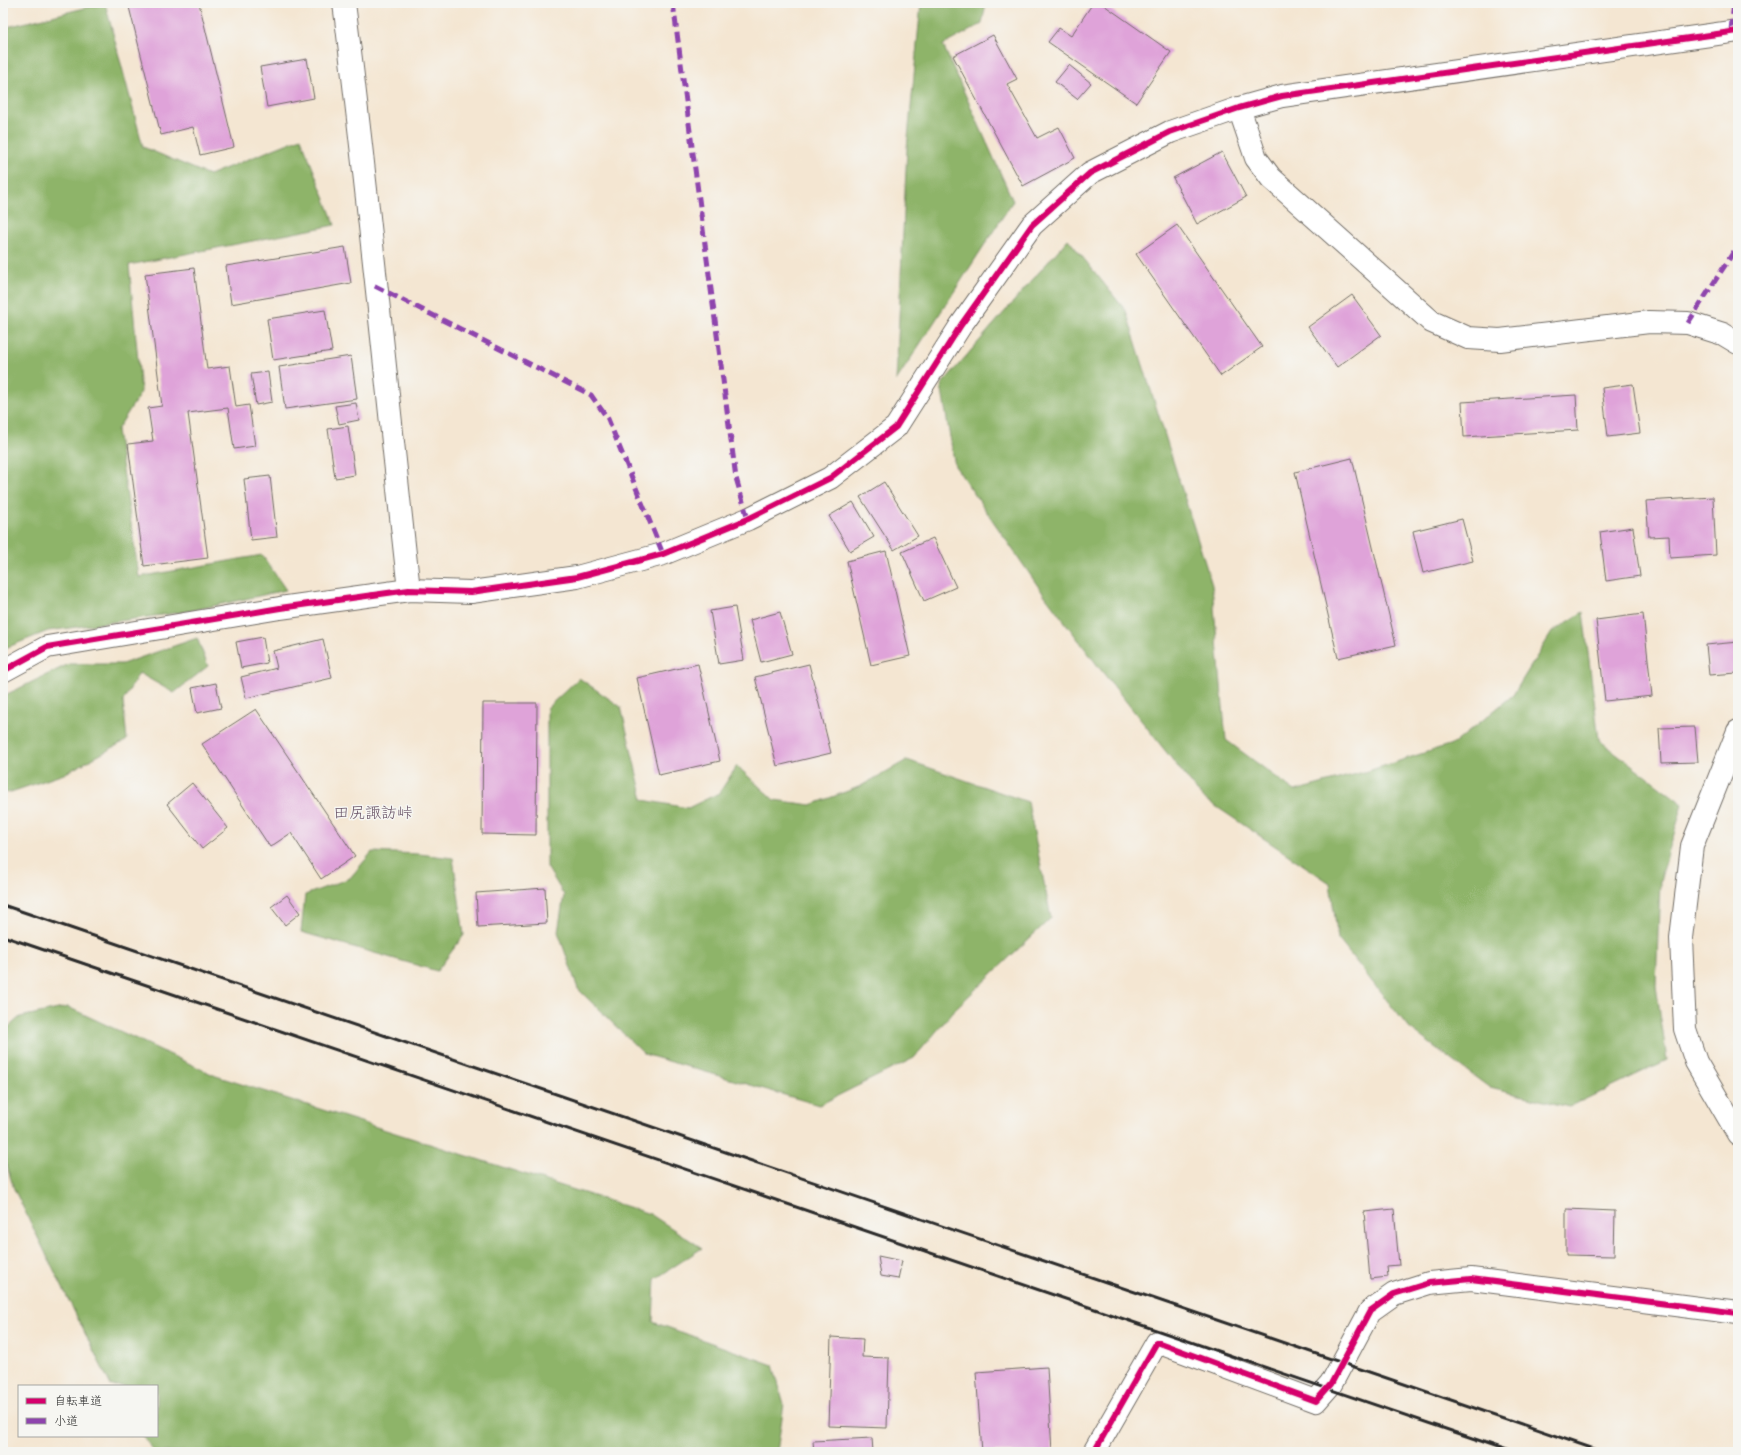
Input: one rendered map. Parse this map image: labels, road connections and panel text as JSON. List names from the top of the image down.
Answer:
{
  "districts": ["田尻諏訪峠"],
  "legend": ["自転車道", "小道"]
}
